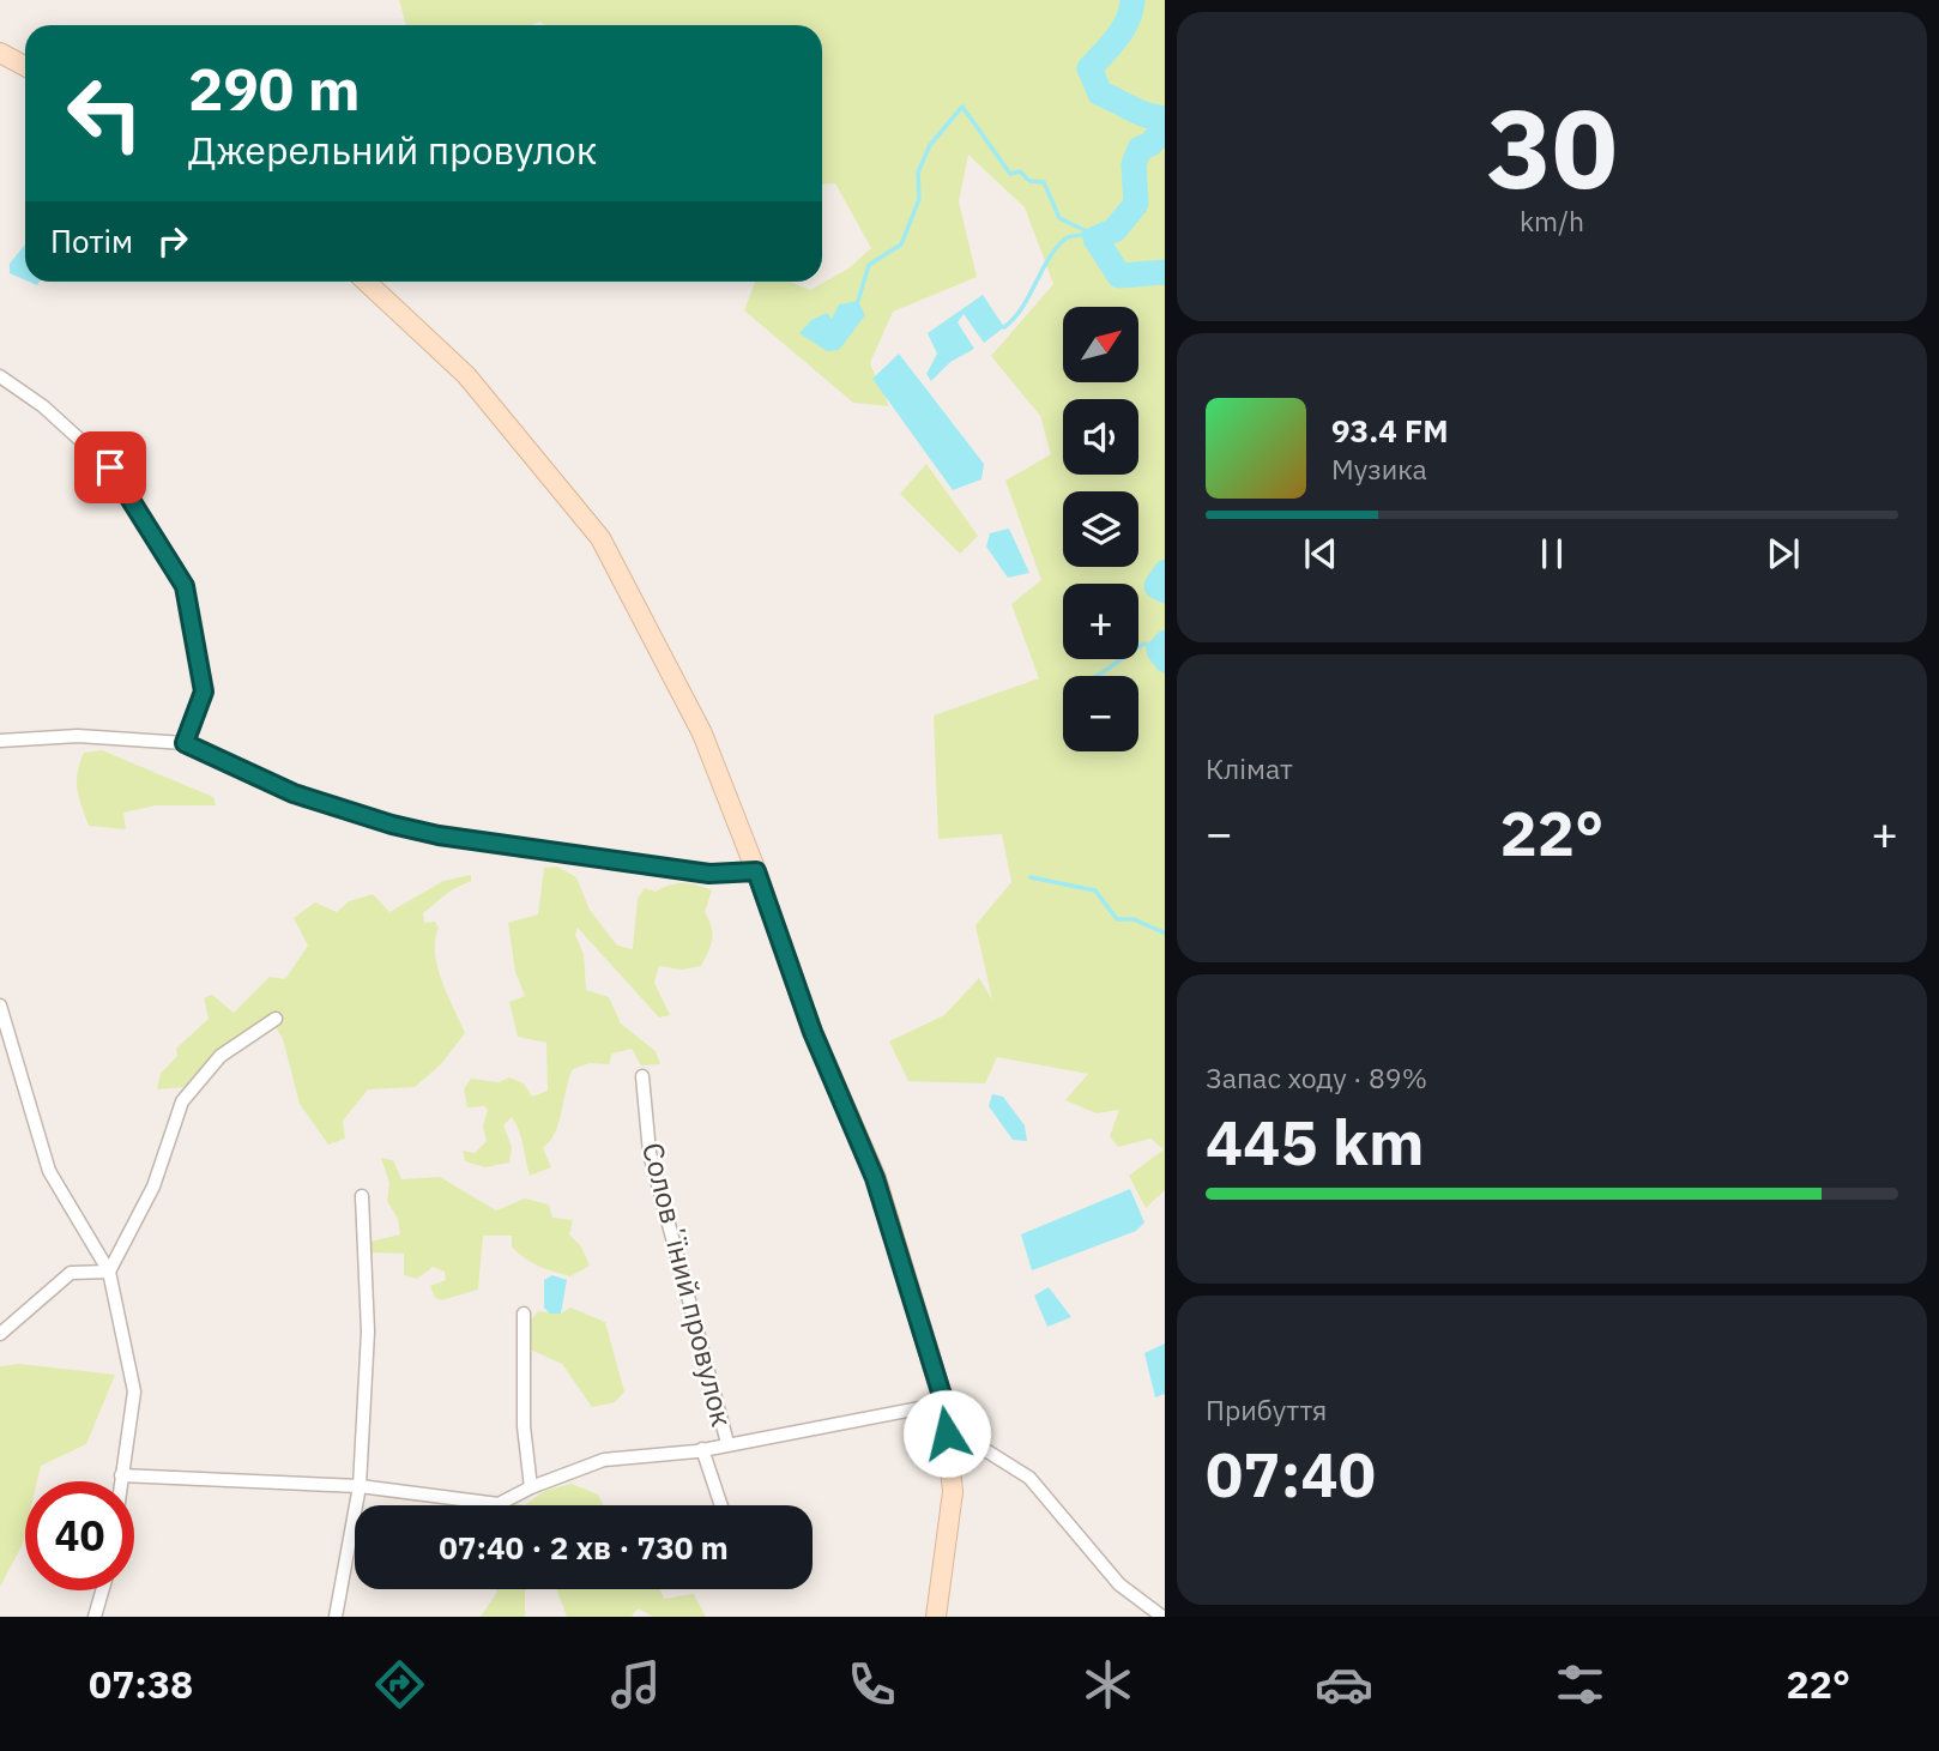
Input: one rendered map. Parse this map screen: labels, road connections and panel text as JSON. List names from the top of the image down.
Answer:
{
  "streets": {
    "street": ["Соловʼїний провулок"]
  },
  "north": "top right",
  "page": {
    "tile": [
      ["30", "km/h"],
      "Клімат",
      ["Запас ходу · 89%", "445 km"],
      ["Прибуття", "07:40"]
    ],
    "turn": ["290 m", "Джерельний провулок"],
    "then": "Потім",
    "map_buttons": ["+", "−"],
    "song": ["93.4 FM", "Музика"],
    "heat": ["−", "22°", "+"],
    "limit": "40",
    "trip": "07:40 · 2 хв · 730 m",
    "tabs": ["07:38", "22°"]
  }
}
